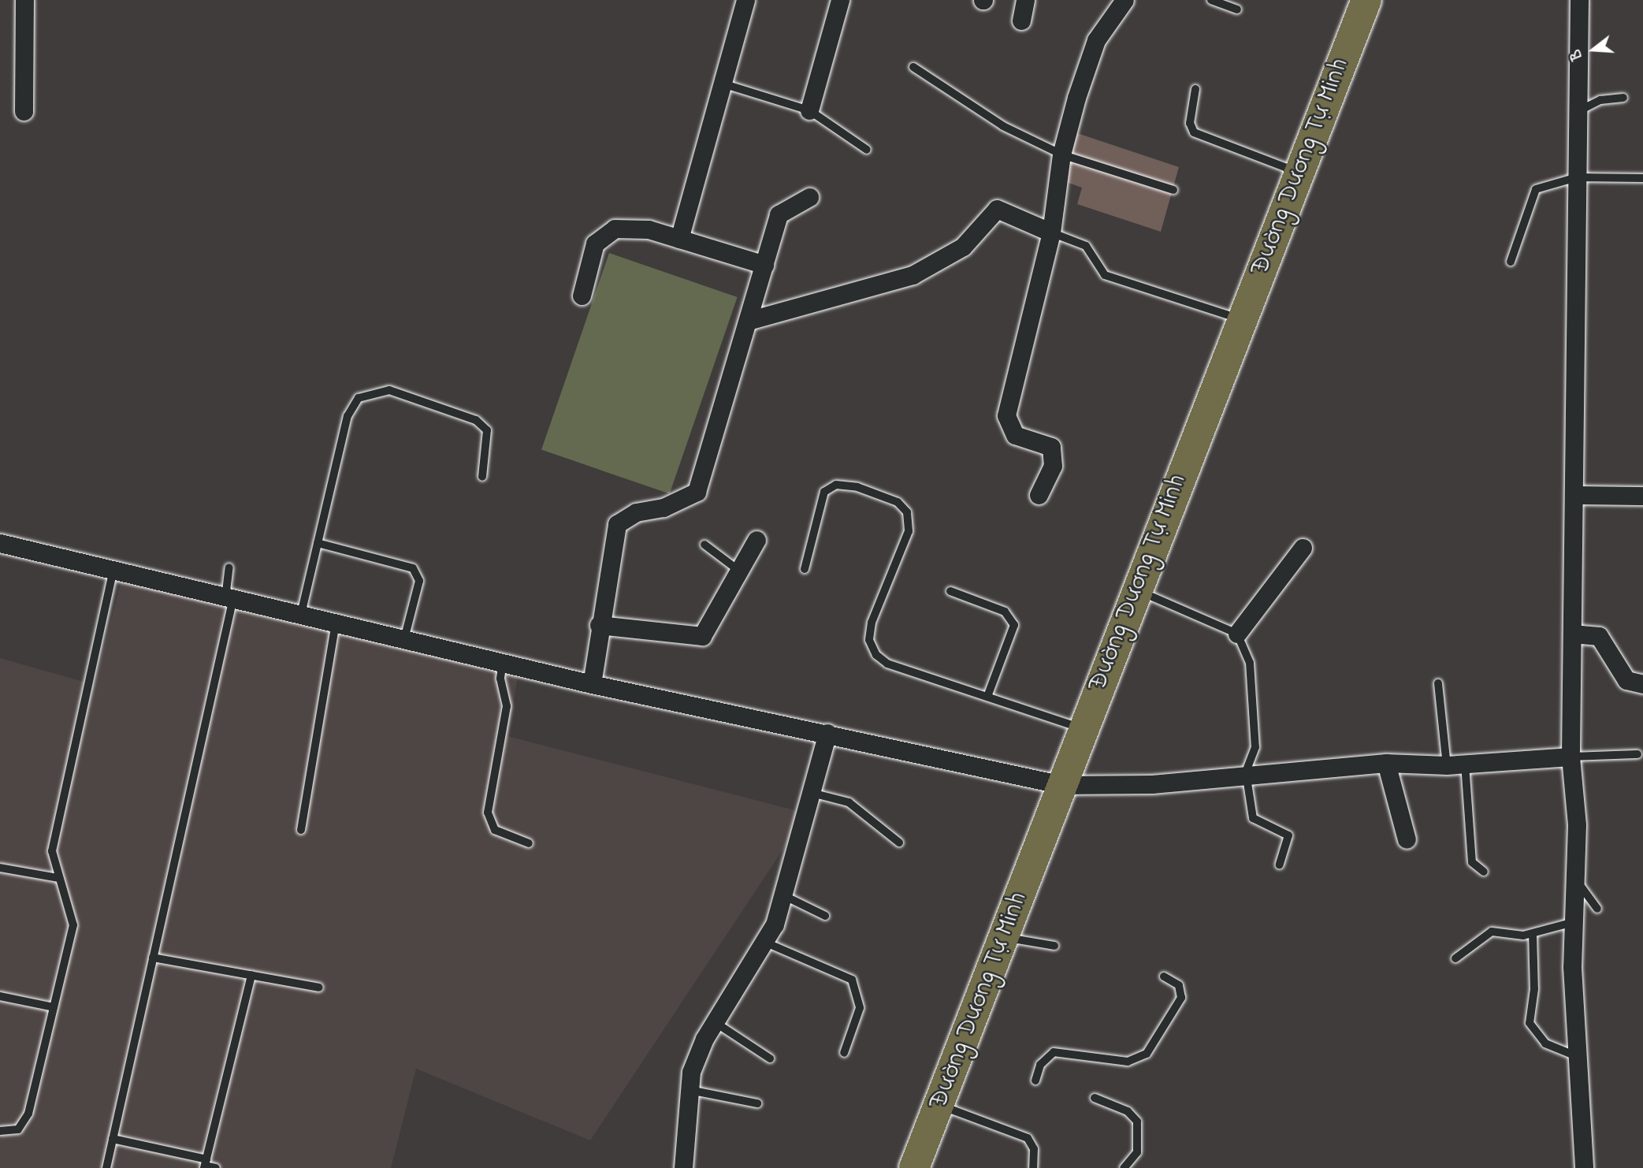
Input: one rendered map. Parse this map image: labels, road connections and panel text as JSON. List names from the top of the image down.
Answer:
{
  "streets": {
    "highway": ["Đường Dương Tự Minh"]
  },
  "north": "left"
}
